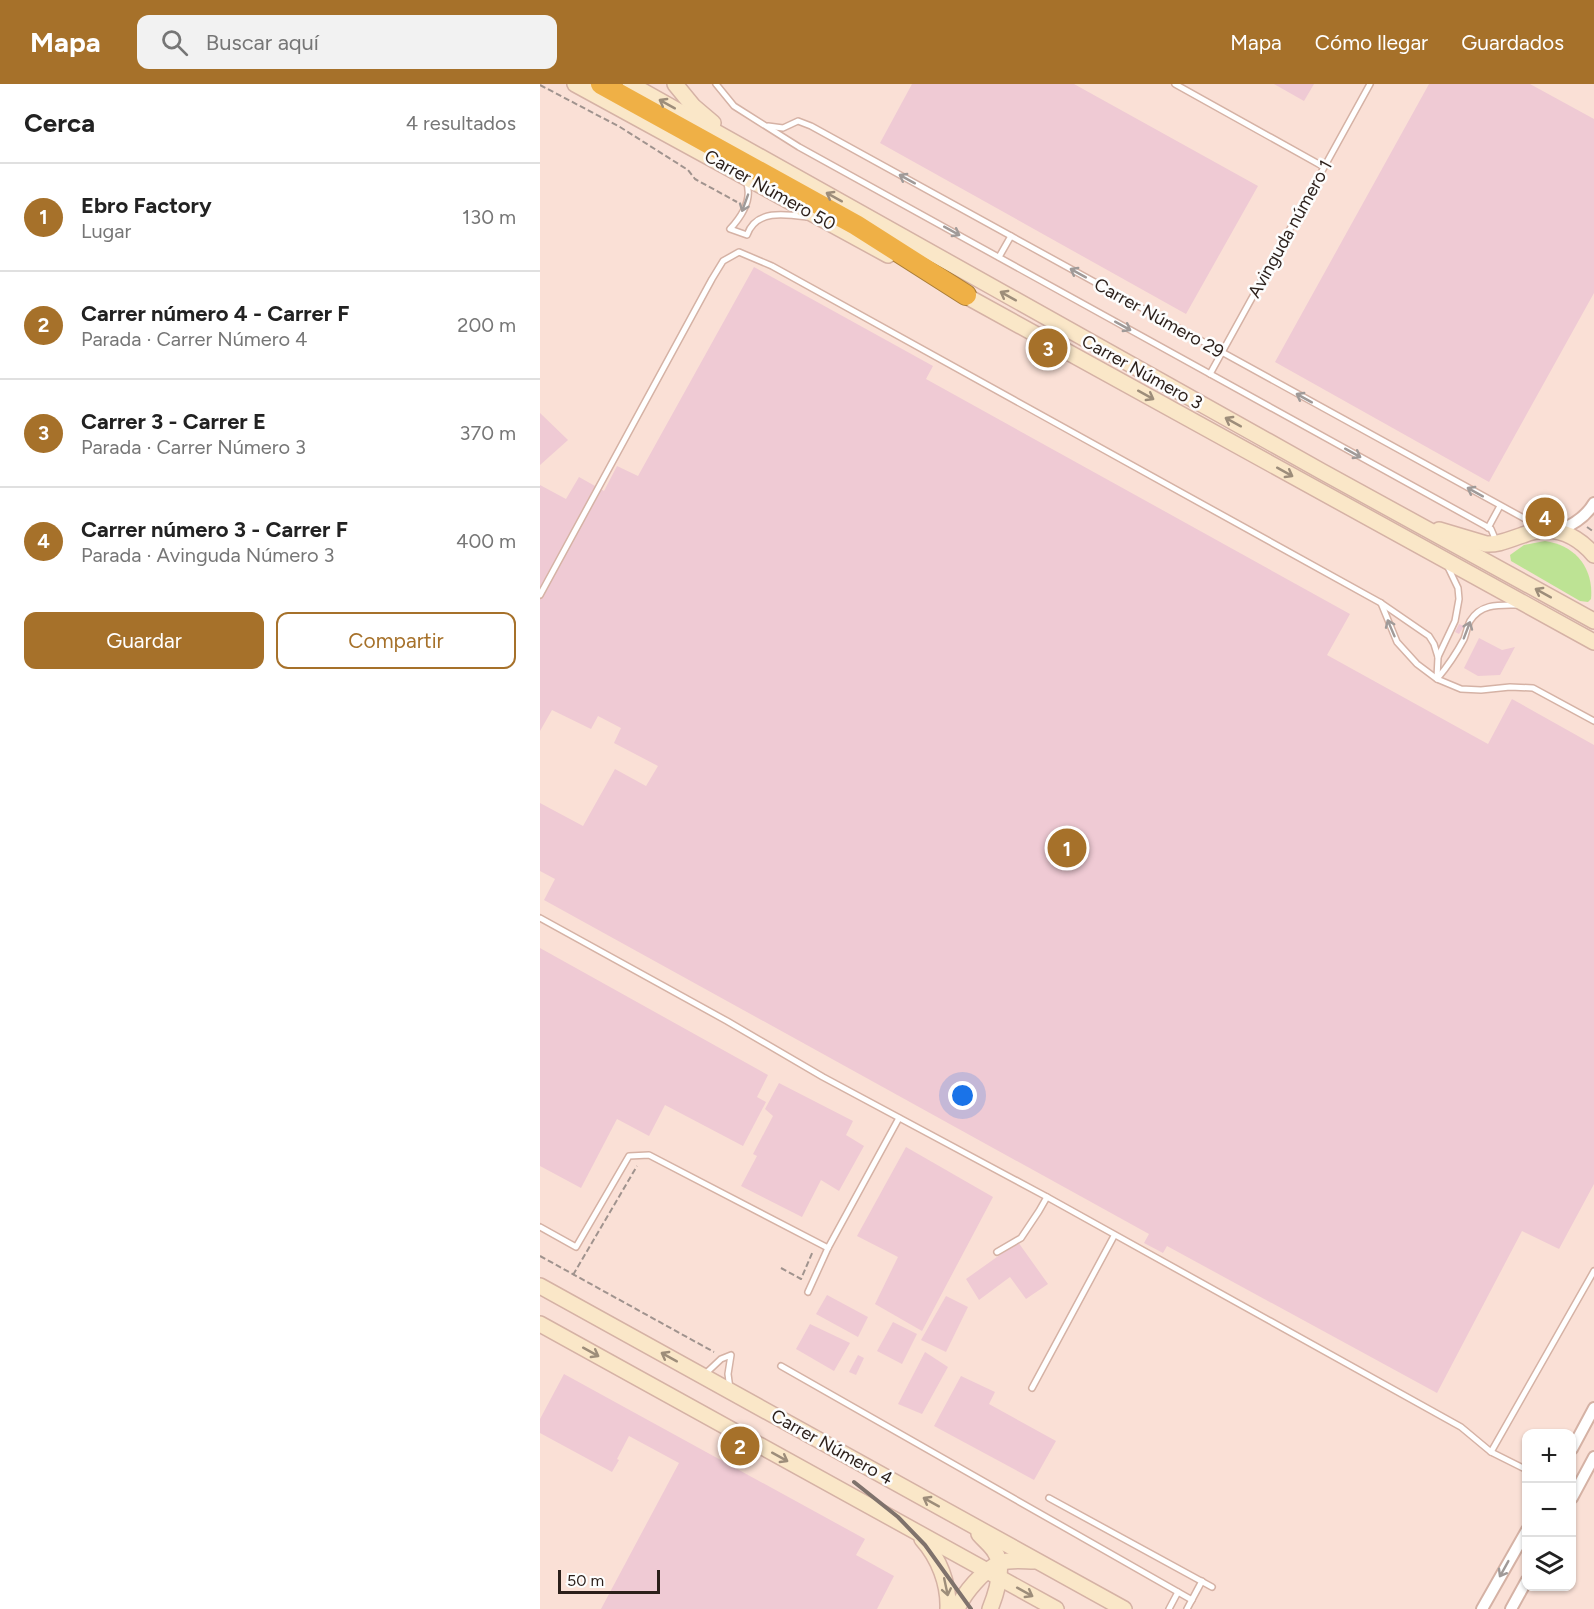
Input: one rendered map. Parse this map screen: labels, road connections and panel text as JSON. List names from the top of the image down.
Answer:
{
  "streets": {
    "main road": ["Carrer Número 50", "Carrer Número 3", "Carrer Número 4"],
    "lane": ["Avinguda número 1", "Carrer Número 29"]
  },
  "crossings": [
    ["Carrer Número 50", "Carrer Número 3"],
    ["Avinguda número 1", "Carrer Número 29"]
  ],
  "scale_bar": "50 m",
  "page": {
    "header": "Mapa",
    "search": "Buscar aquí",
    "nav": ["Mapa", "Cómo llegar", "Guardados"],
    "heading": ["Cerca", "4 resultados"],
    "list": [
      {
        "mark": "1",
        "name": "Ebro Factory",
        "note": "Lugar",
        "value": "130 m"
      },
      {
        "mark": "2",
        "name": "Carrer número 4 - Carrer F",
        "note": "Parada · Carrer Número 4",
        "value": "200 m"
      },
      {
        "mark": "3",
        "name": "Carrer 3 - Carrer E",
        "note": "Parada · Carrer Número 3",
        "value": "370 m"
      },
      {
        "mark": "4",
        "name": "Carrer número 3 - Carrer F",
        "note": "Parada · Avinguda Número 3",
        "value": "400 m"
      }
    ],
    "pins": [
      "3",
      "4",
      "1",
      "2"
    ],
    "buttons": ["Guardar", "Compartir"],
    "map_buttons": ["+", "−"],
    "scale": "50 m"
  }
}
